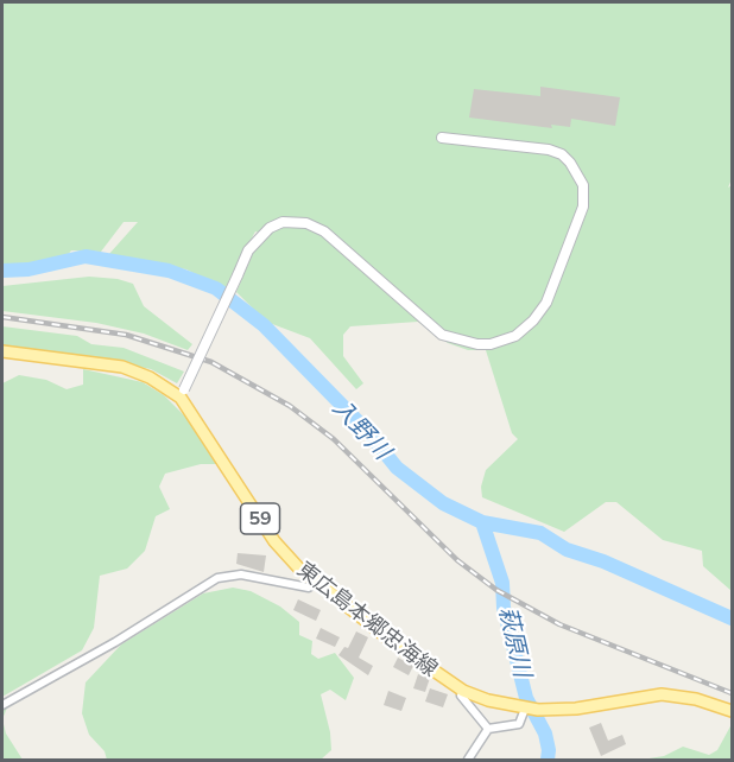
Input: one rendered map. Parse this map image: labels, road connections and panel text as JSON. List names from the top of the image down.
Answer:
{
  "streets": {
    "main road": ["59", "東広島本郷忠海線"]
  },
  "water": ["入野川", "萩原川"]
}
